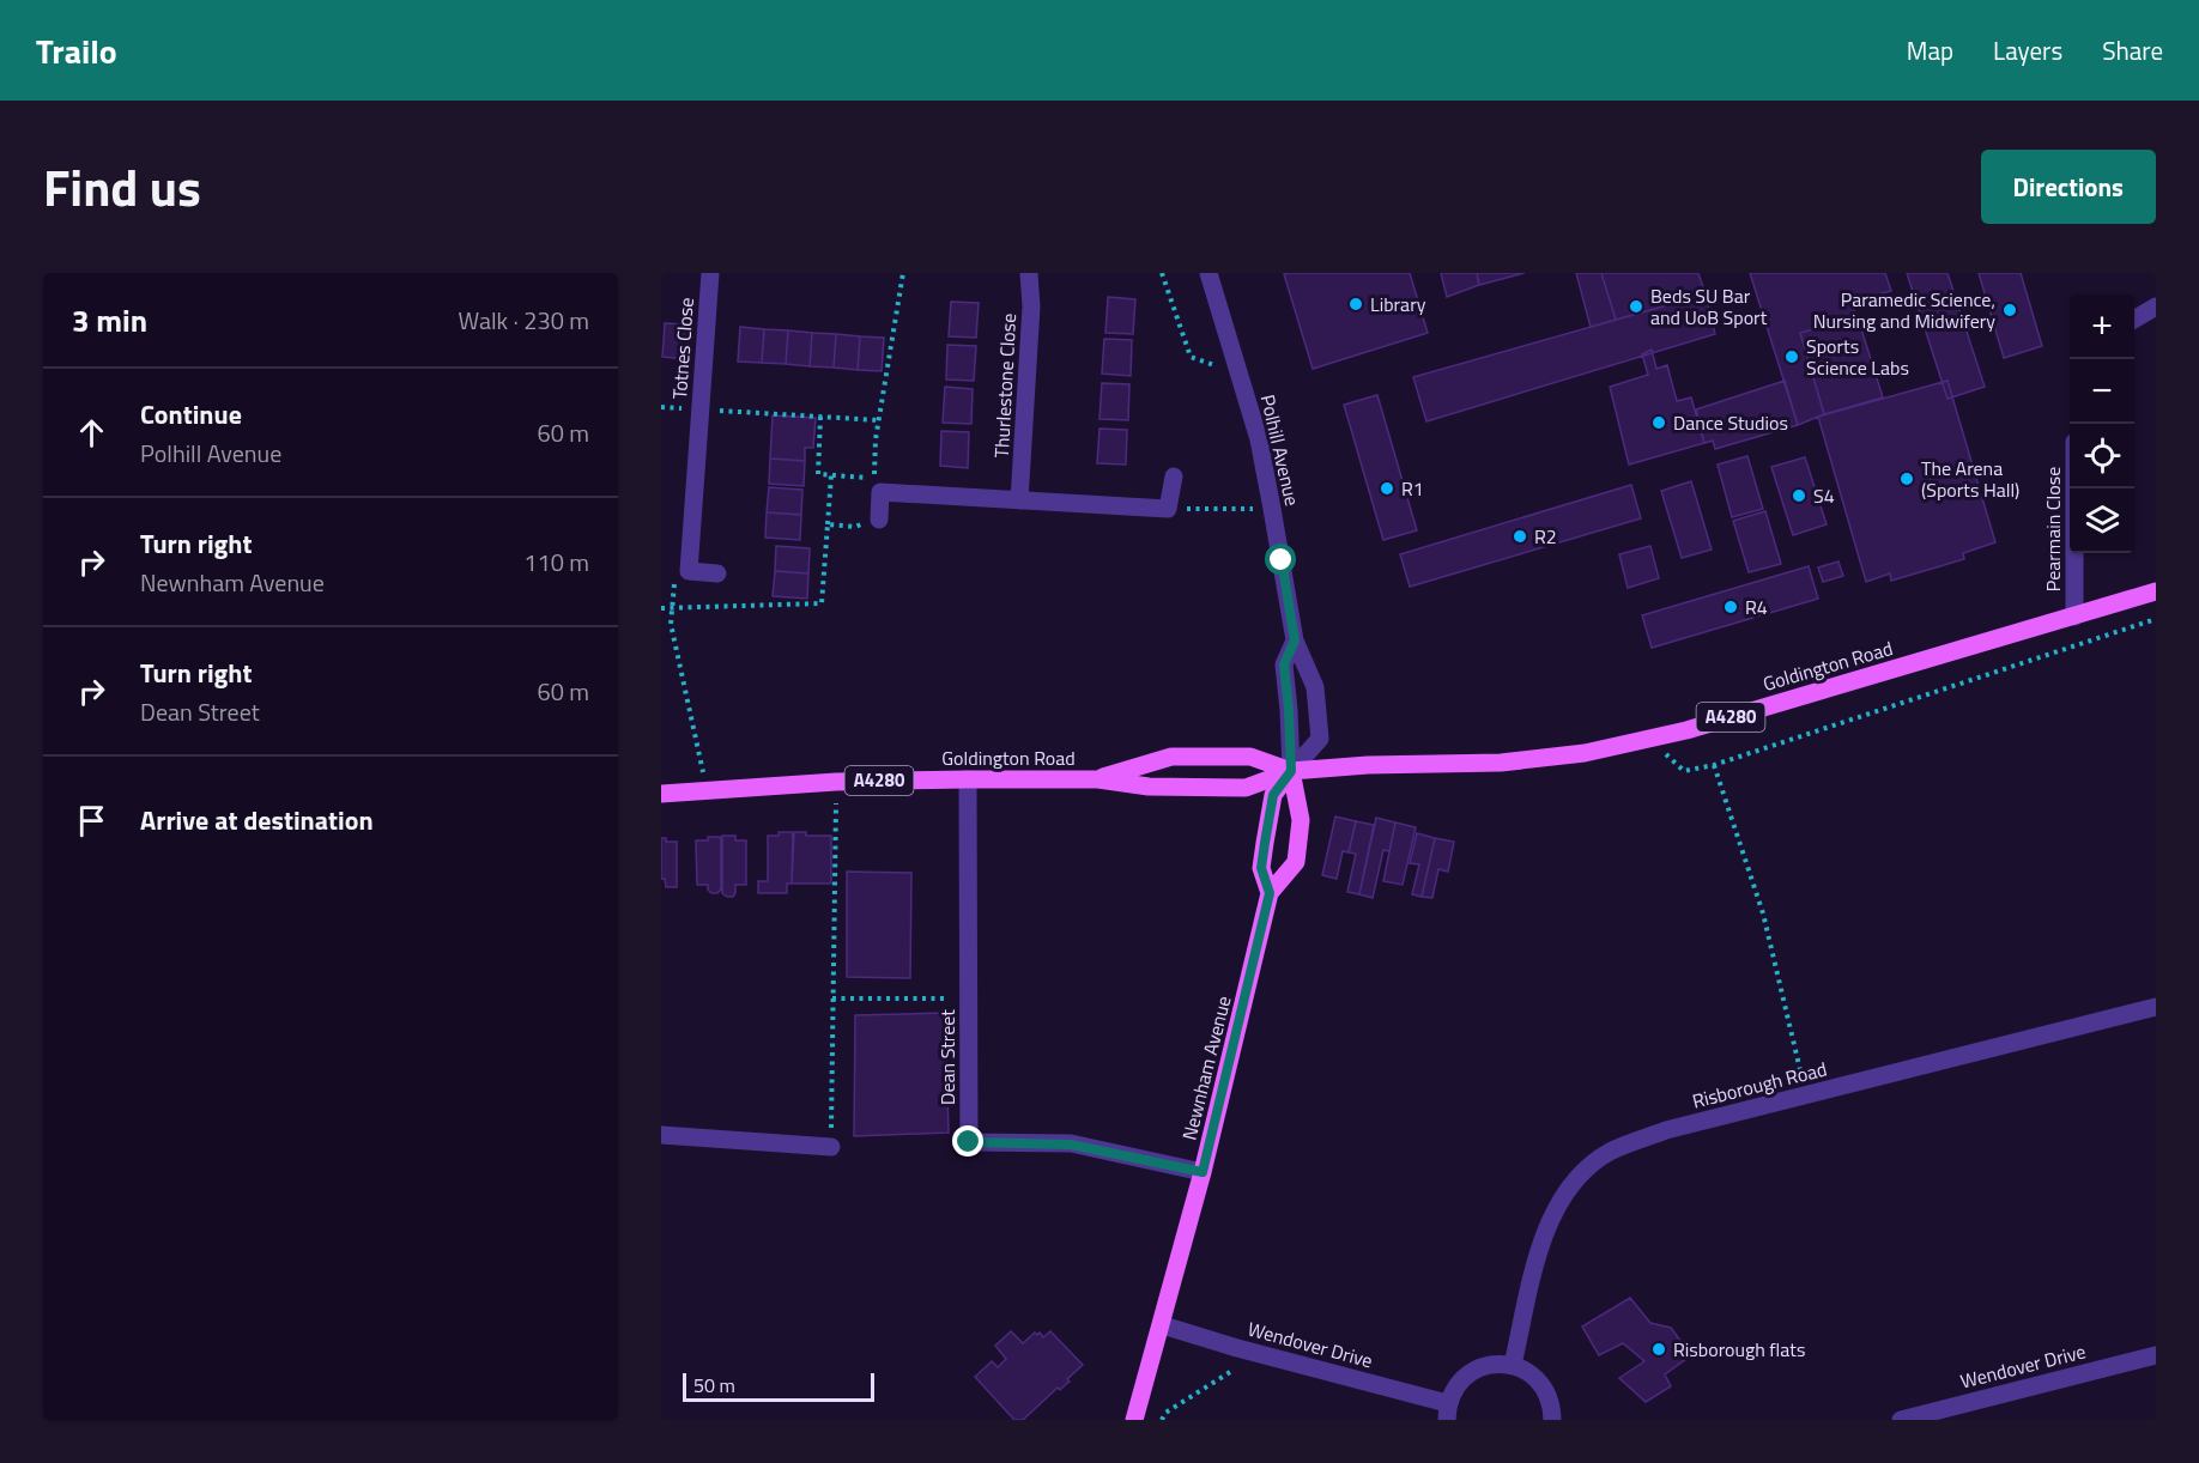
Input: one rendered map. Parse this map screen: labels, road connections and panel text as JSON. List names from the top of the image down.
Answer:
{
  "streets": {
    "main road": ["Goldington Road", "A4280", "Newnham Avenue"],
    "street": [
      "Totnes Close",
      "Thurlestone Close",
      "Polhill Avenue",
      "Pearmain Close",
      "Dean Street",
      "Risborough Road",
      "Wendover Drive"
    ]
  },
  "crossings": [
    ["Polhill Avenue", "Goldington Road"],
    ["Polhill Avenue", "Newnham Avenue"],
    ["Pearmain Close", "Goldington Road"],
    ["Goldington Road", "Dean Street"],
    ["Goldington Road", "Newnham Avenue"],
    ["Dean Street", "Newnham Avenue"],
    ["Newnham Avenue", "Wendover Drive"]
  ],
  "places": [
    "Library",
    "Beds SU Bar and UoB Sport",
    "Paramedic Science, Nursing and Midwifery",
    "Sports Science Labs",
    "Dance Studios",
    "The Arena (Sports Hall)",
    "R1",
    "S4",
    "R2",
    "R4",
    "Risborough flats"
  ],
  "scale_bar": "50 m",
  "page": {
    "header": "Trailo",
    "nav": ["Map", "Layers", "Share"],
    "title": "Find us",
    "buttons": "Directions",
    "heading": ["3 min", "Walk · 230 m"],
    "map_buttons": ["+", "−"],
    "list": [
      ["Continue", "Polhill Avenue", "60 m"],
      ["Turn right", "Newnham Avenue", "110 m"],
      ["Turn right", "Dean Street", "60 m"],
      "Arrive at destination"
    ],
    "scale": "50 m"
  }
}
